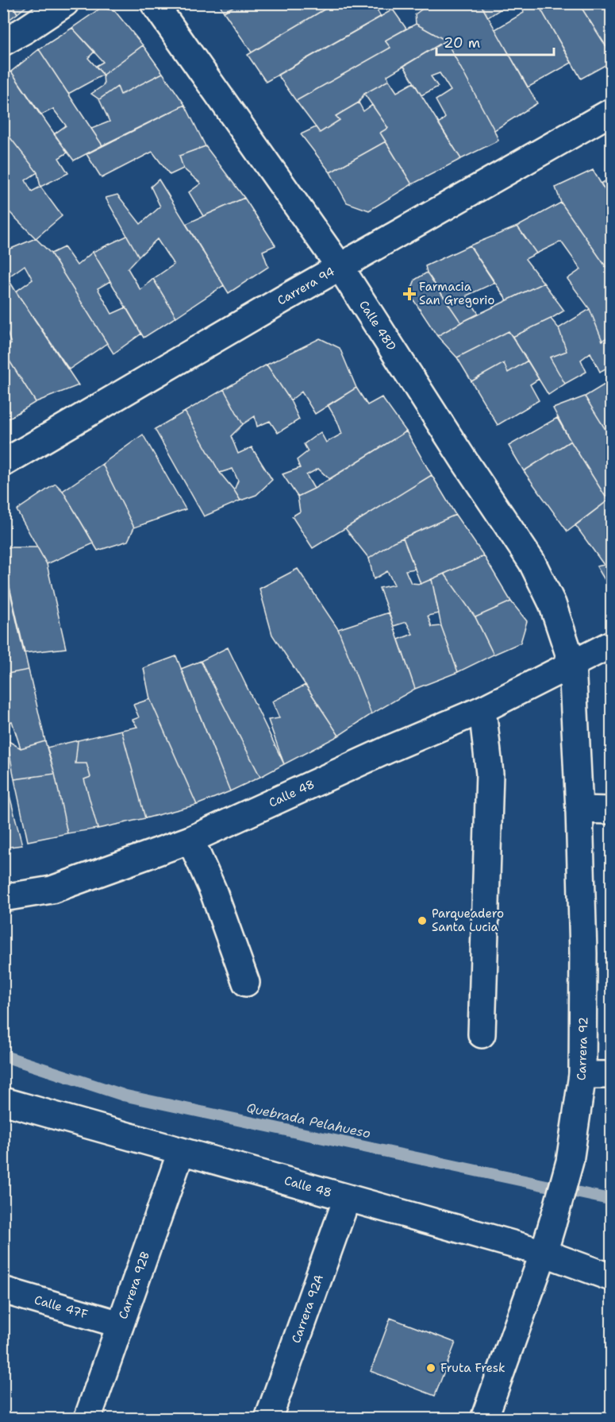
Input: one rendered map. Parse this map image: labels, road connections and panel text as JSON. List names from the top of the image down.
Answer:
{
  "streets": {
    "street": [
      "Carrera 94",
      "Calle 48D",
      "Calle 48",
      "Carrera 92",
      "Carrera 92B",
      "Calle 47F",
      "Carrera 92A"
    ]
  },
  "crossings": [
    ["Carrera 94", "Calle 48D"],
    ["Calle 48D", "Calle 48"],
    ["Calle 48D", "Carrera 92"],
    ["Calle 48", "Carrera 92"],
    ["Calle 48", "Carrera 92B"],
    ["Calle 48", "Carrera 92A"],
    ["Carrera 92B", "Calle 47F"]
  ],
  "water": ["Quebrada Pelahueso"],
  "places": {
    "health": ["Farmacia San Gregorio"],
    "other": ["Parqueadero Santa Lucia", "Fruta Fresk"]
  },
  "scale_bar": "20 m"
}
